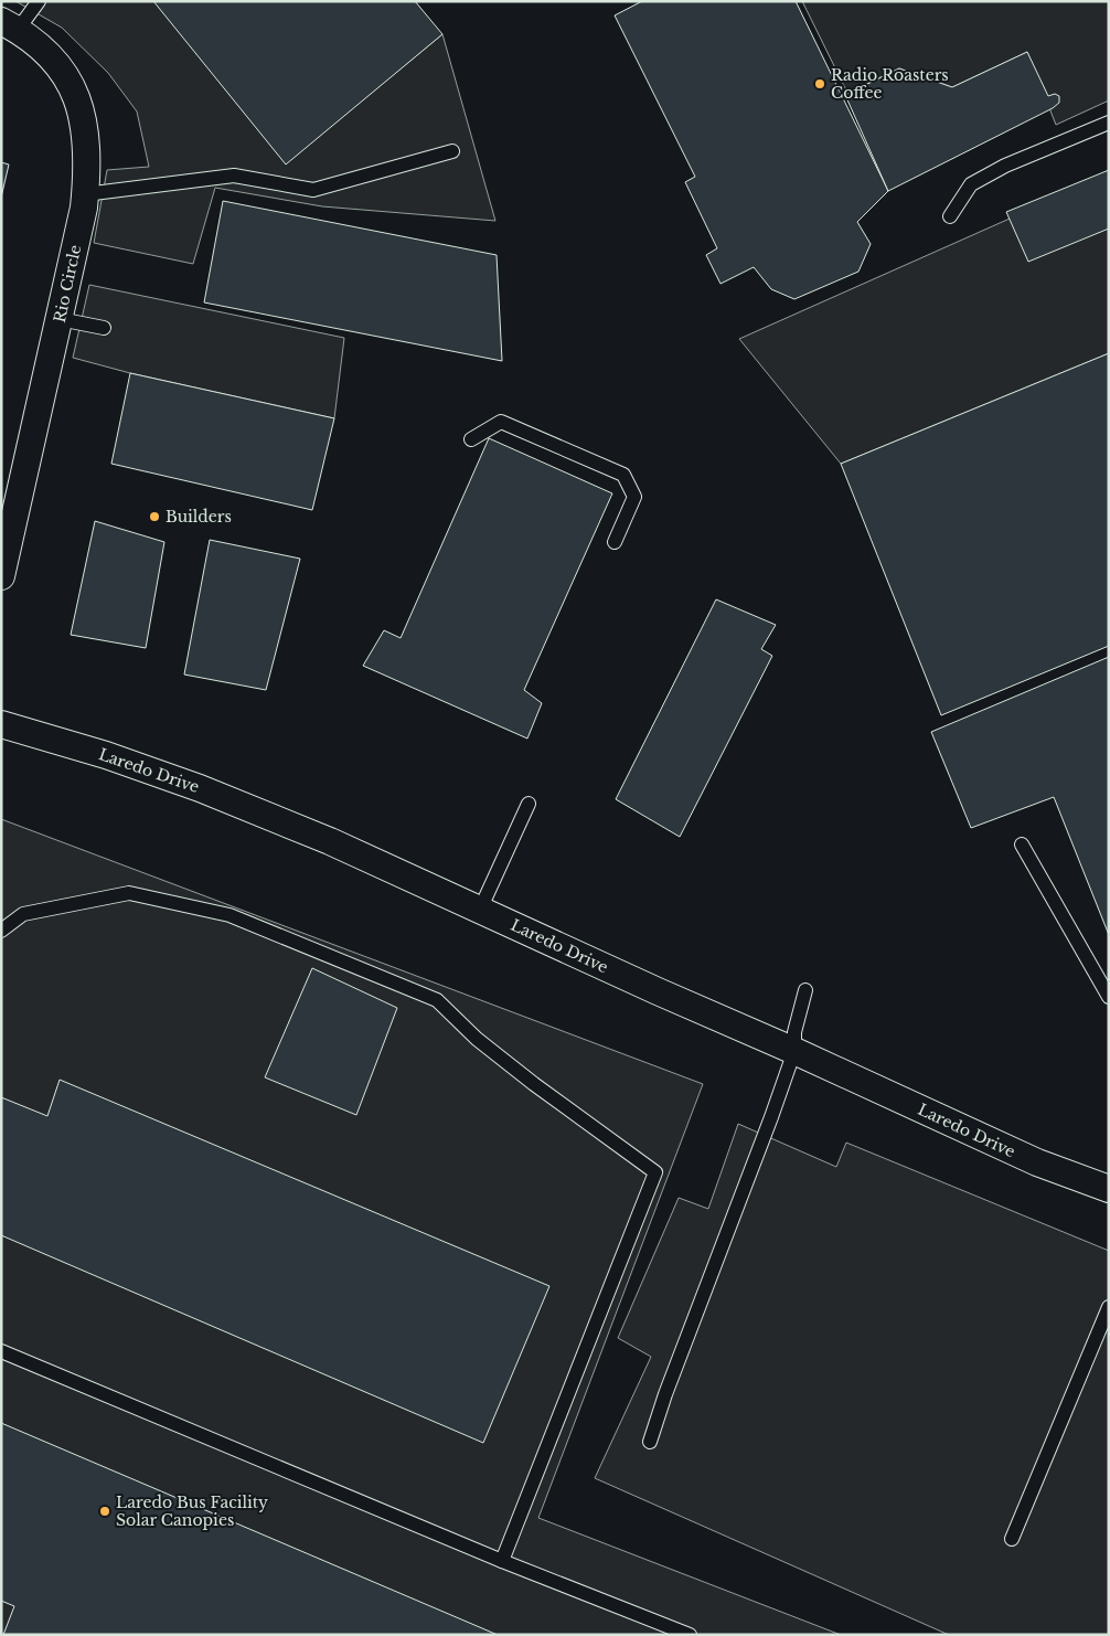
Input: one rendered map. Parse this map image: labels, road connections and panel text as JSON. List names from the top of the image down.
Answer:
{
  "streets": {
    "street": ["Rio Circle", "Laredo Drive"]
  },
  "places": ["Radio Roasters Coffee", "Builders", "Laredo Bus Facility Solar Canopies"]
}
